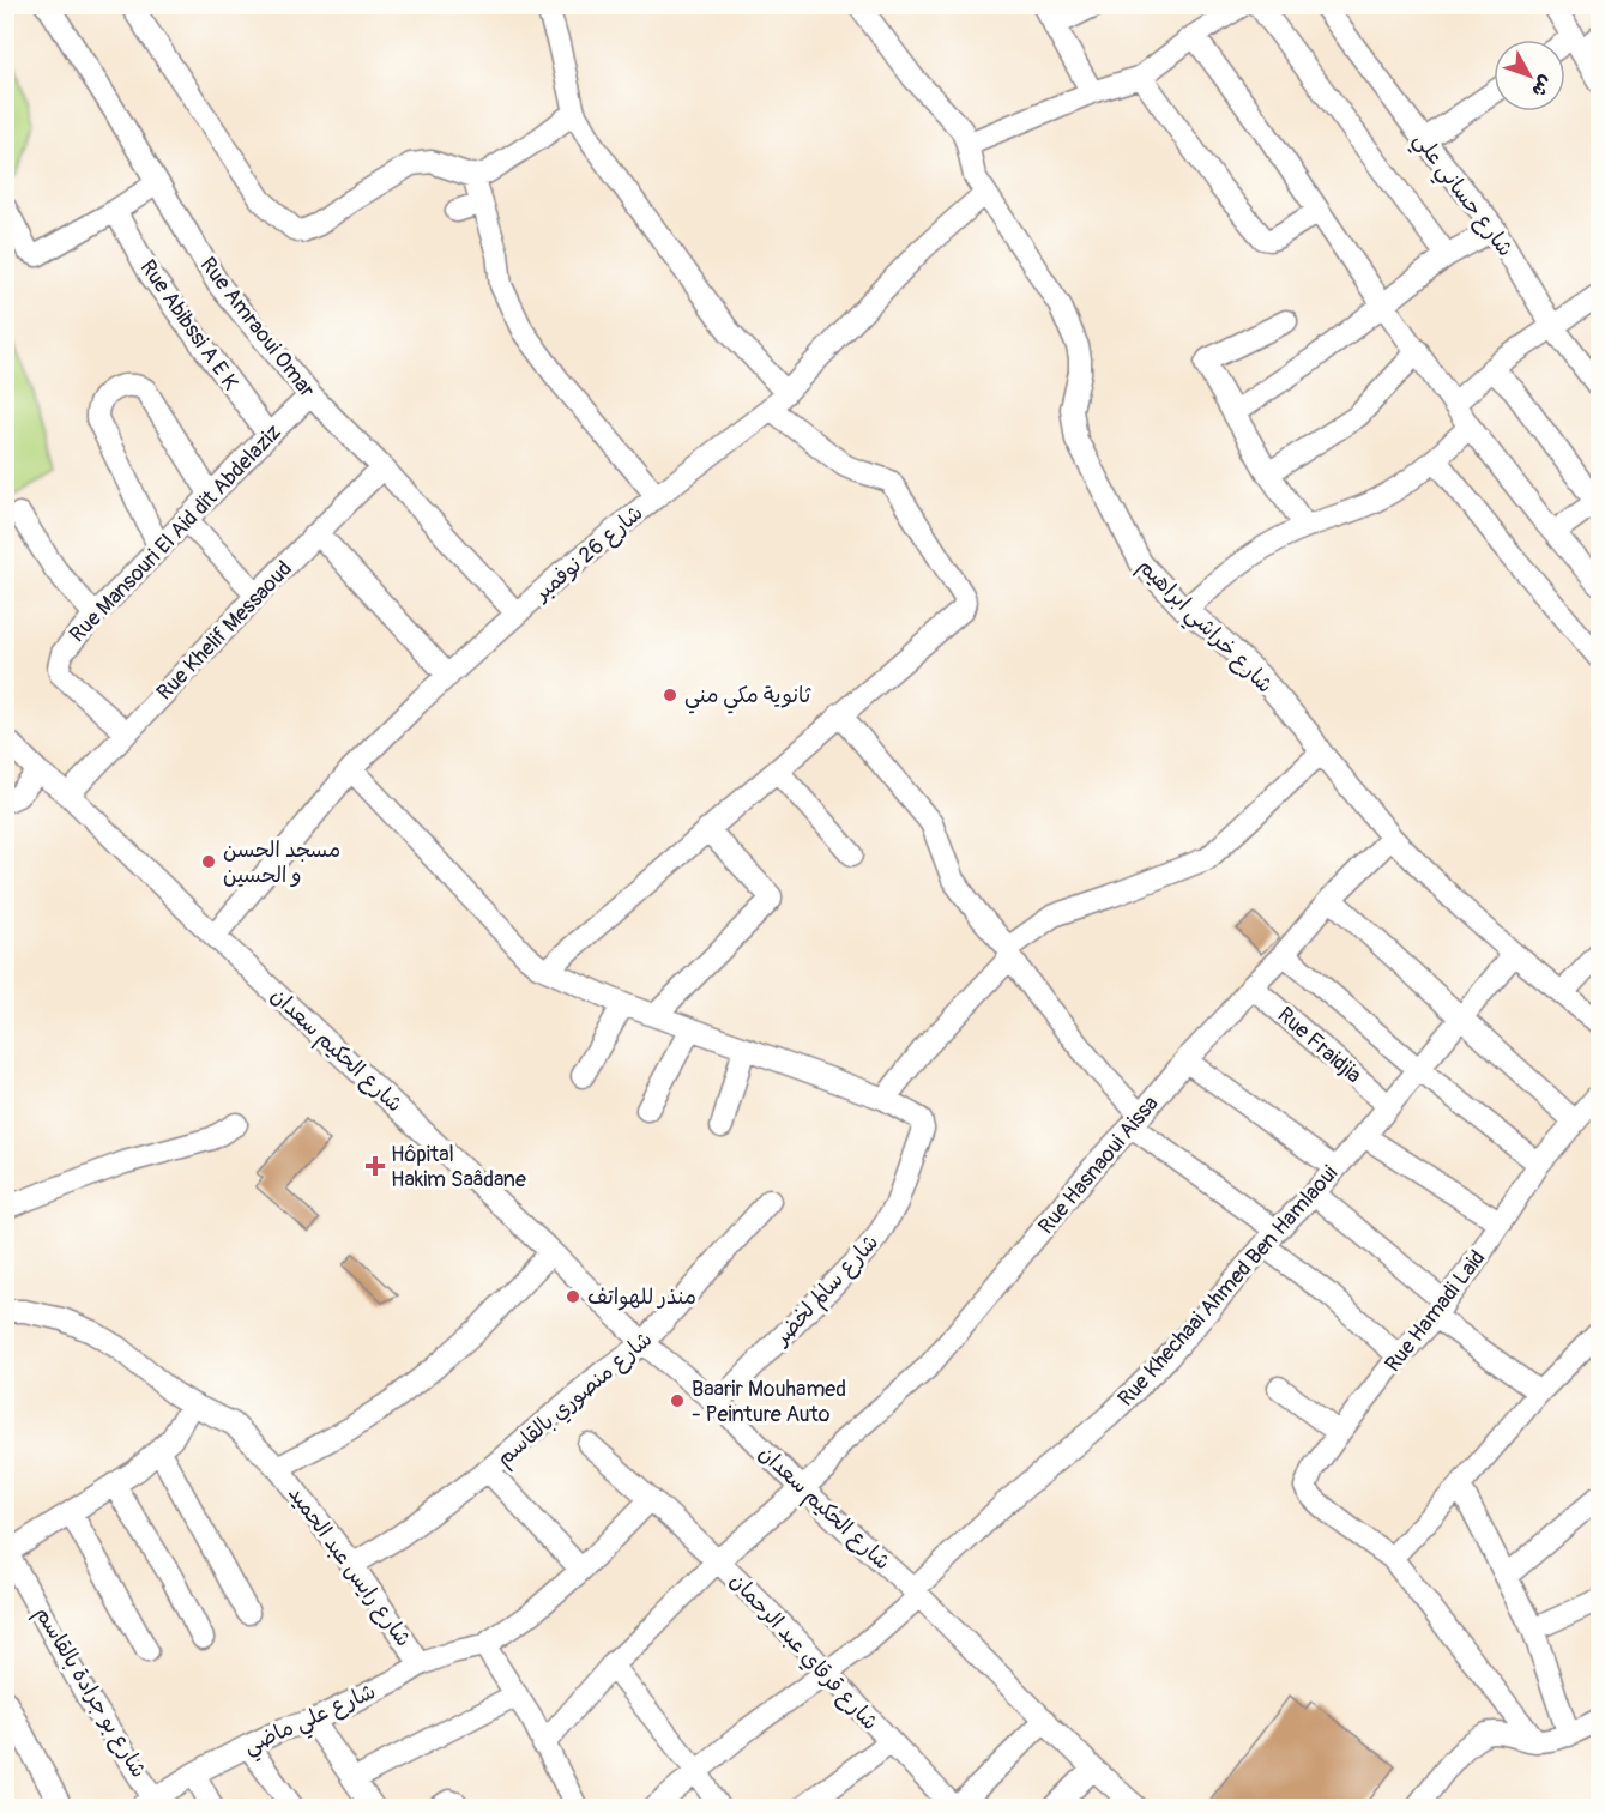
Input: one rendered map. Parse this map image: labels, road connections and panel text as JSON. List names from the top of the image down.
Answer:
{
  "streets": {
    "street": [
      "شارع حساني علي",
      "Rue Abibssi A E K",
      "Rue Amraoui Omar",
      "Rue Mansouri El Aid dit Abdelaziz",
      "شارع 26 نوفمبر",
      "شارع خراشي ابراهيم",
      "Rue Khelif Messaoud",
      "Rue Fraidjia",
      "شارع الحكيم سعدان",
      "Rue Hasnaoui Aissa",
      "Rue Khechaai Ahmed Ben Hamlaoui",
      "شارع سالم لخضر",
      "Rue Hamadi Laid",
      "شارع منصوري بالقاسم",
      "شارع رايس عبد الحميد",
      "شارع قرقاي عبد الرحمان",
      "شارع بو جرادة بالقاسم",
      "شارع علي ماضي"
    ]
  },
  "crossings": [
    ["Rue Abibssi A E K", "Rue Mansouri El Aid dit Abdelaziz"],
    ["Rue Amraoui Omar", "Rue Mansouri El Aid dit Abdelaziz"],
    ["Rue Amraoui Omar", "شارع 26 نوفمبر"],
    ["Rue Amraoui Omar", "Rue Khelif Messaoud"],
    ["Rue Mansouri El Aid dit Abdelaziz", "Rue Khelif Messaoud"],
    ["شارع 26 نوفمبر", "شارع خراشي ابراهيم"],
    ["شارع 26 نوفمبر", "شارع الحكيم سعدان"],
    ["شارع خراشي ابراهيم", "Rue Hasnaoui Aissa"],
    ["شارع خراشي ابراهيم", "Rue Khechaai Ahmed Ben Hamlaoui"],
    ["Rue Khelif Messaoud", "شارع الحكيم سعدان"],
    ["Rue Fraidjia", "Rue Hasnaoui Aissa"],
    ["Rue Fraidjia", "Rue Khechaai Ahmed Ben Hamlaoui"],
    ["شارع الحكيم سعدان", "Rue Hasnaoui Aissa"],
    ["شارع الحكيم سعدان", "Rue Khechaai Ahmed Ben Hamlaoui"],
    ["شارع الحكيم سعدان", "شارع سالم لخضر"],
    ["شارع الحكيم سعدان", "شارع منصوري بالقاسم"],
    ["Rue Hasnaoui Aissa", "شارع قرقاي عبد الرحمان"],
    ["Rue Khechaai Ahmed Ben Hamlaoui", "شارع قرقاي عبد الرحمان"],
    ["شارع منصوري بالقاسم", "شارع رايس عبد الحميد"],
    ["شارع رايس عبد الحميد", "شارع علي ماضي"],
    ["شارع بو جرادة بالقاسم", "شارع علي ماضي"]
  ],
  "places": {
    "other": [
      "ثانوية مكي مني",
      "مسجد الحسن و الحسين",
      "منذر للهواتف",
      "Baarir Mouhamed - Peinture Auto"
    ],
    "health": ["Hôpital Hakim Saâdane"]
  },
  "north": "bottom right"
}
